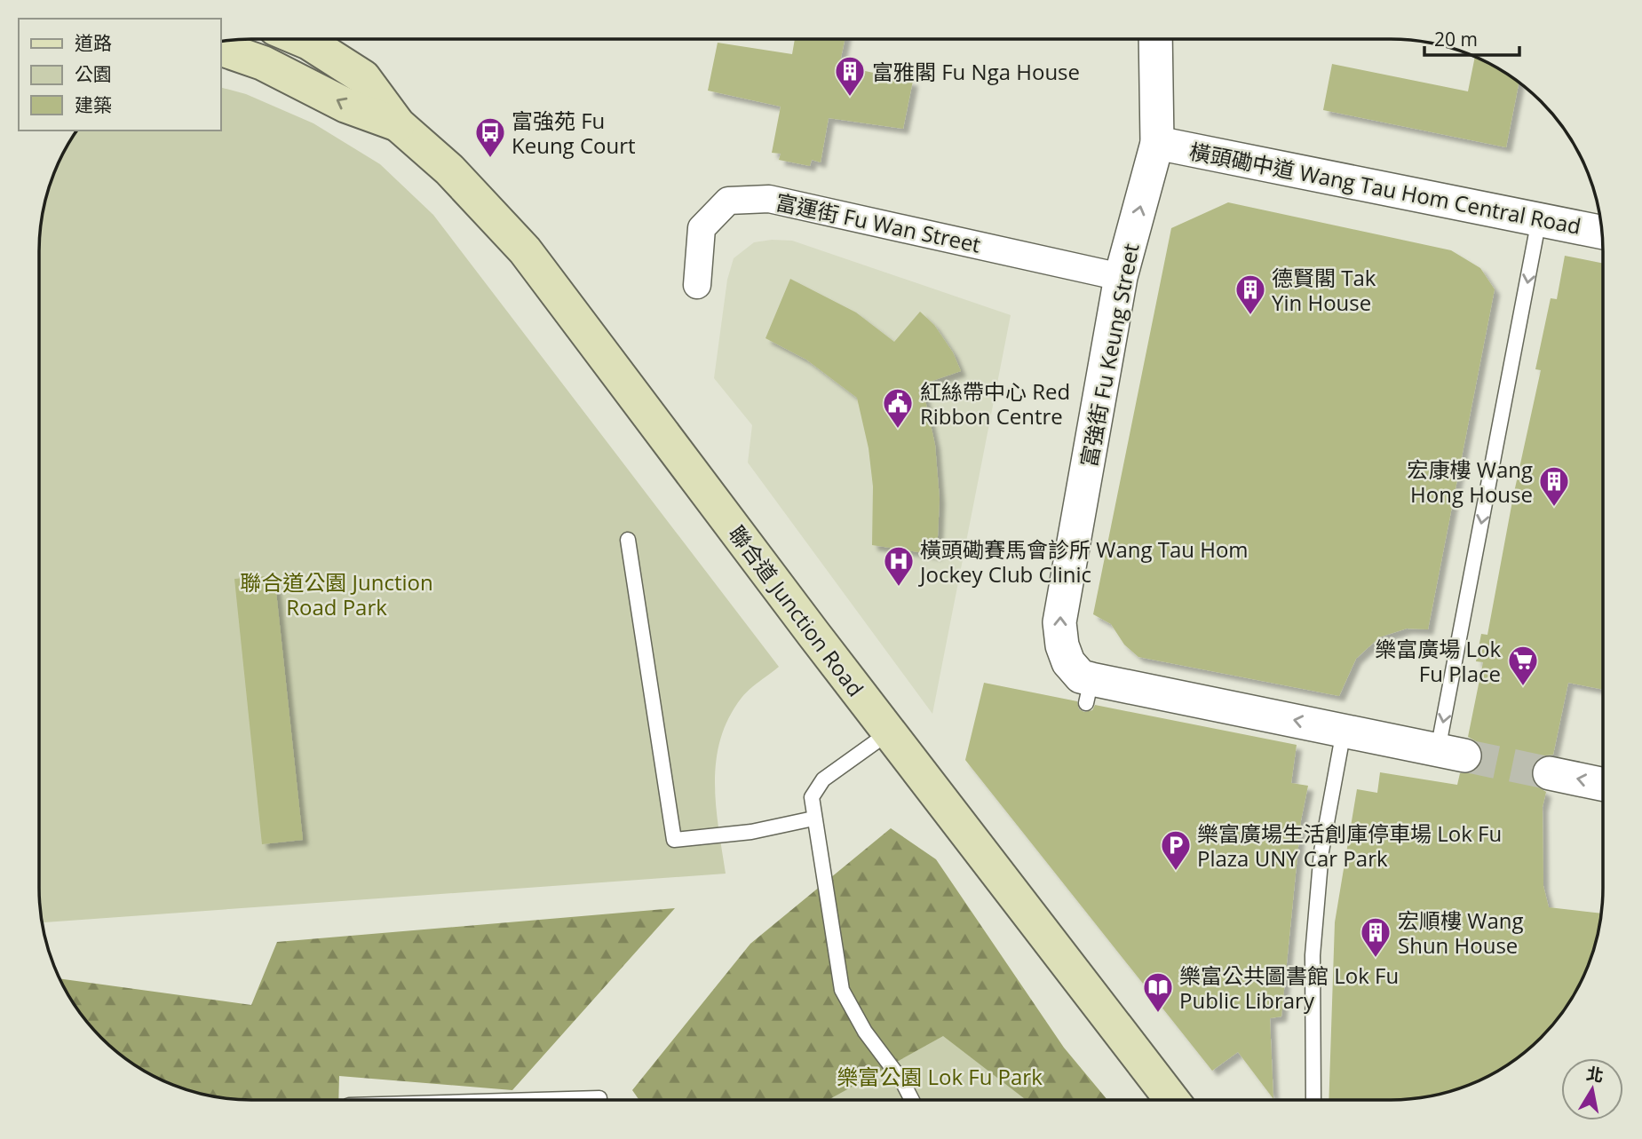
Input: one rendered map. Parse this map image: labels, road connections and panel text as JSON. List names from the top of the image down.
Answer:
{
  "streets": {
    "main road": ["聯合道 Junction Road"],
    "street": ["橫頭磡中道 Wang Tau Hom Central Road", "富運街 Fu Wan Street", "富強街 Fu Keung Street"]
  },
  "crossings": [
    ["橫頭磡中道 Wang Tau Hom Central Road", "富強街 Fu Keung Street"],
    ["富運街 Fu Wan Street", "富強街 Fu Keung Street"]
  ],
  "parks": ["聯合道公園 Junction Road Park", "樂富公園 Lok Fu Park"],
  "places": {
    "building": [
      "富雅閣 Fu Nga House",
      "德賢閣 Tak Yin House",
      "宏康樓 Wang Hong House",
      "宏順樓 Wang Shun House"
    ],
    "bus stop": ["富強苑 Fu Keung Court"],
    "public building": ["紅絲帶中心 Red Ribbon Centre"],
    "hospital": ["橫頭磡賽馬會診所 Wang Tau Hom Jockey Club Clinic"],
    "supermarket": ["樂富廣場 Lok Fu Place"],
    "parking": ["樂富廣場生活創庫停車場 Lok Fu Plaza UNY Car Park"],
    "library": ["樂富公共圖書館 Lok Fu Public Library"]
  },
  "legend": ["道路", "公園", "建築"],
  "scale_bar": "20 m",
  "north": "top"
}
